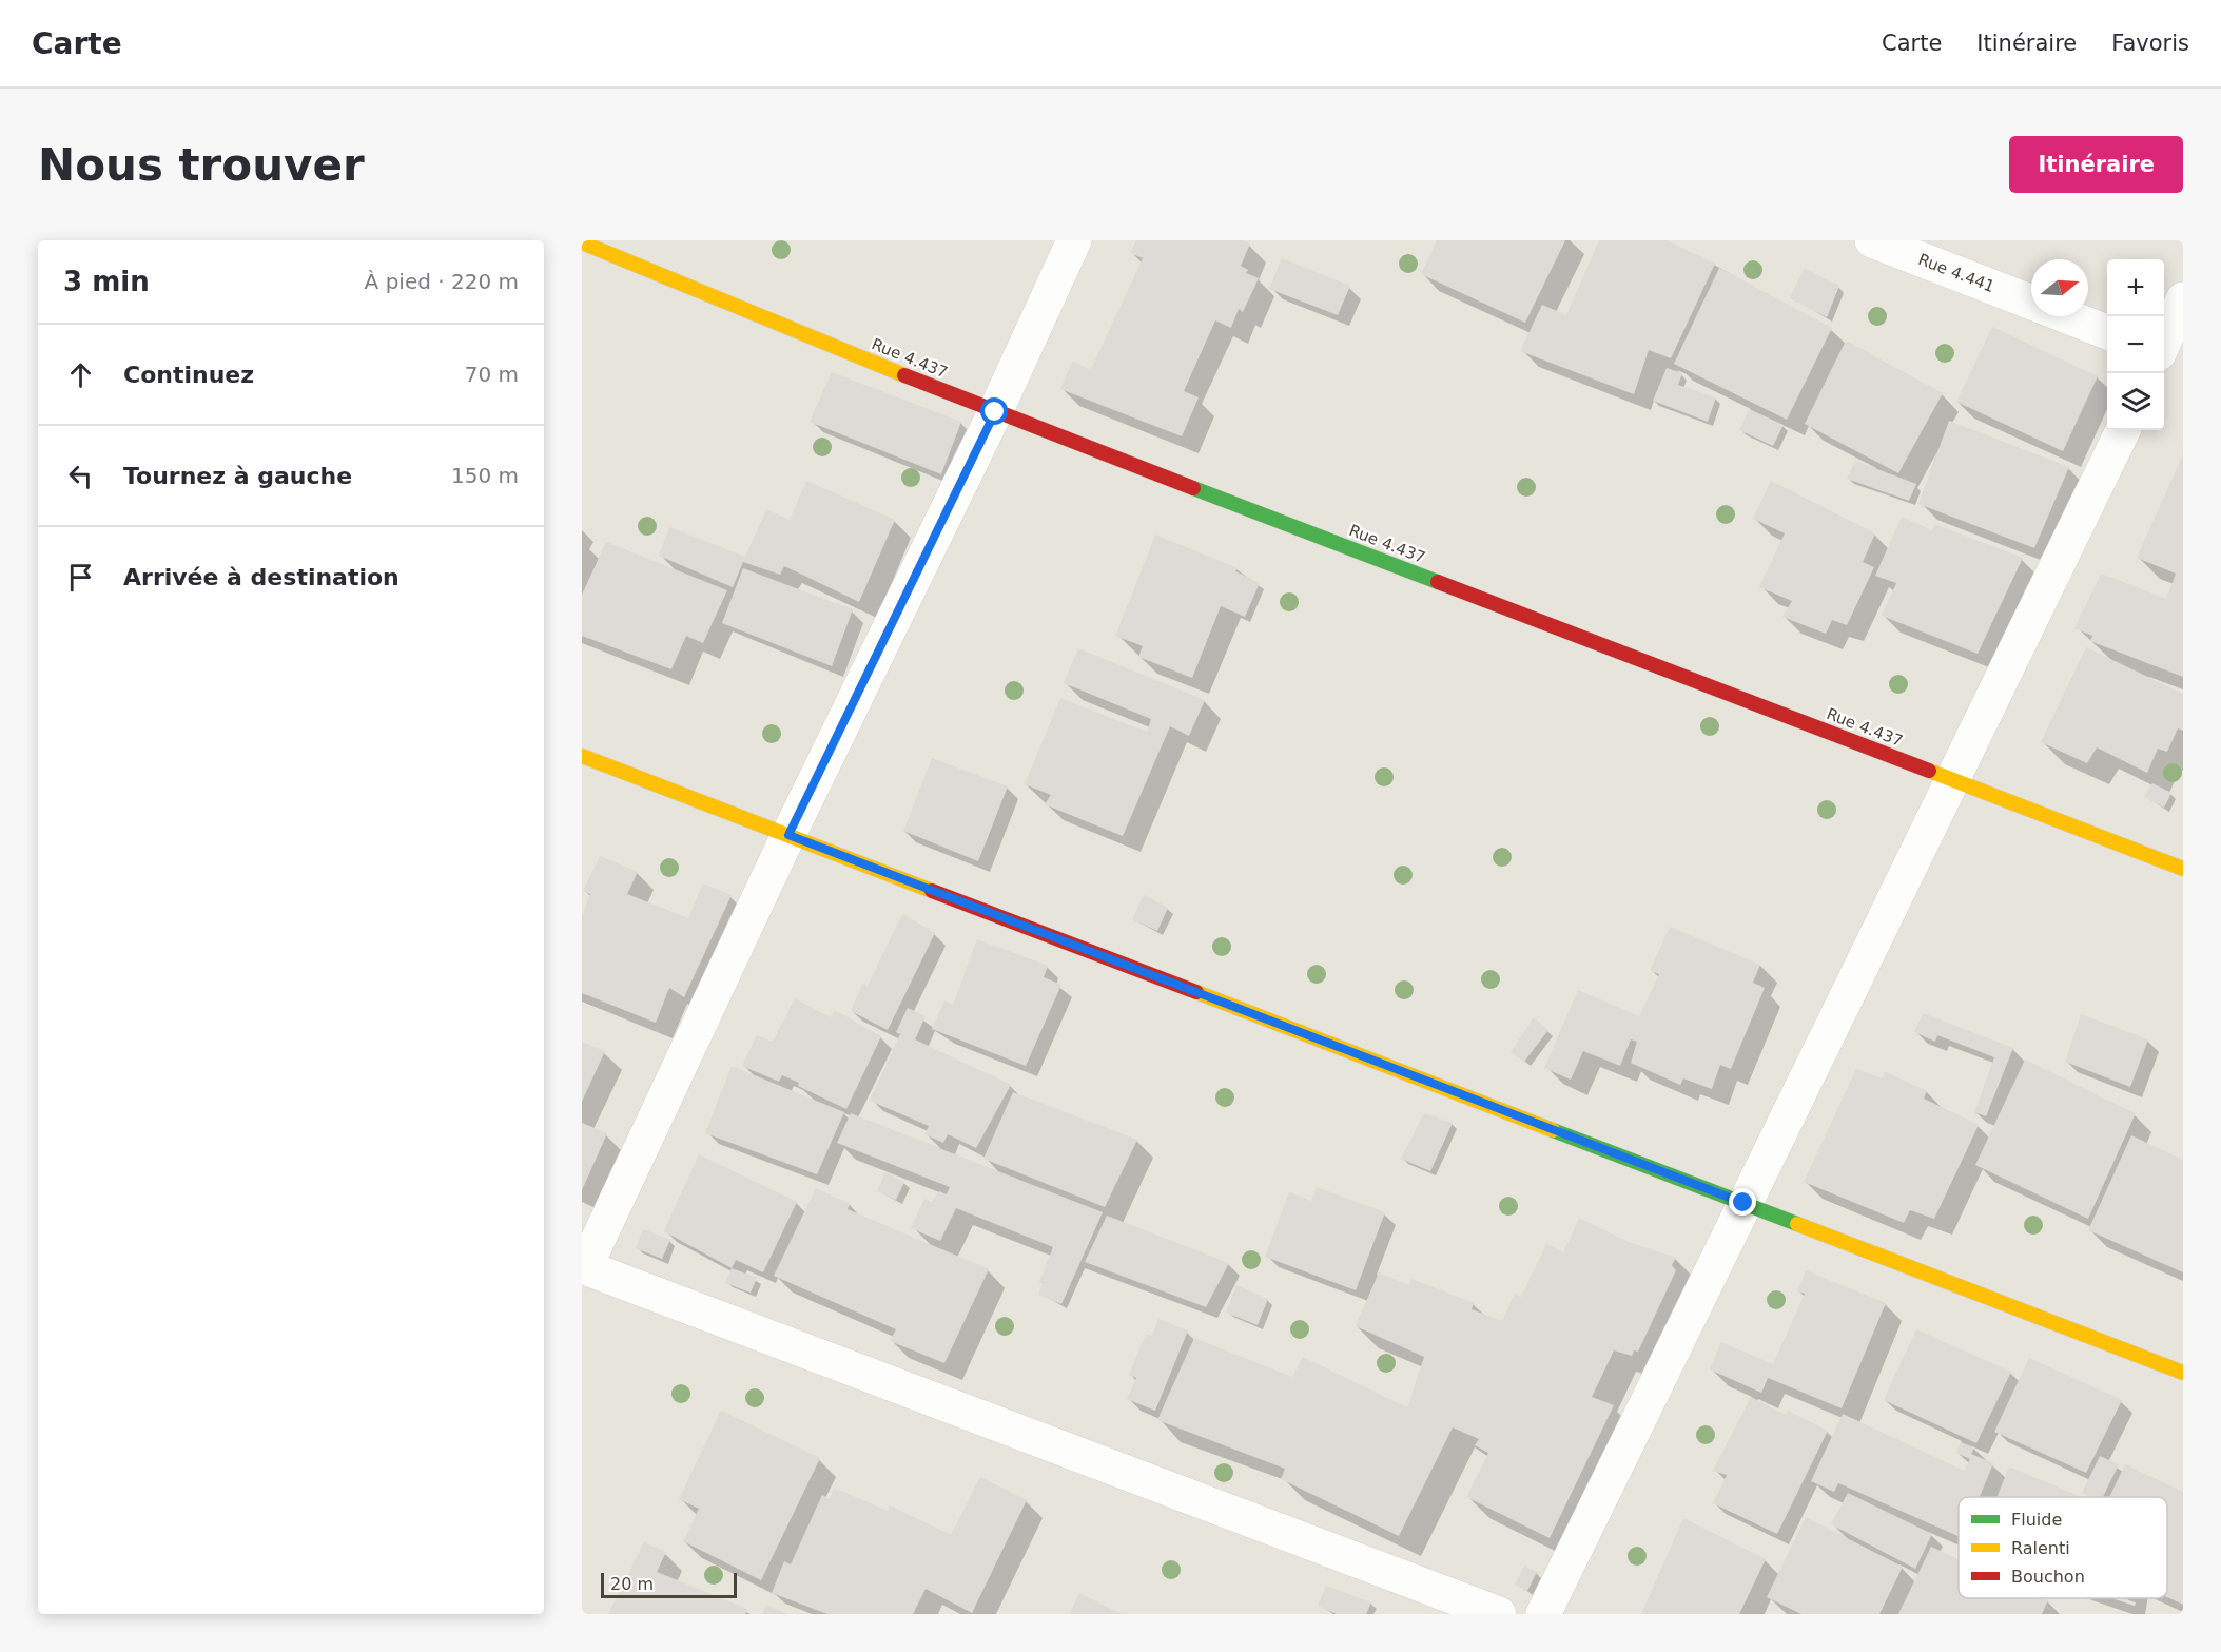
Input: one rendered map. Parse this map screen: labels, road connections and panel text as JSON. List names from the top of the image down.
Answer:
{
  "streets": {
    "street": ["Rue 4.441", "Rue 4.437"]
  },
  "legend": ["Fluide", "Ralenti", "Bouchon"],
  "scale_bar": "20 m",
  "north": "right",
  "page": {
    "header": "Carte",
    "nav": ["Carte", "Itinéraire", "Favoris"],
    "buttons": "Itinéraire",
    "title": "Nous trouver",
    "heading": ["3 min", "À pied · 220 m"],
    "map_buttons": ["+", "−"],
    "list": [
      ["Continuez", "70 m"],
      ["Tournez à gauche", "150 m"],
      "Arrivée à destination"
    ],
    "scale": "20 m"
  }
}
